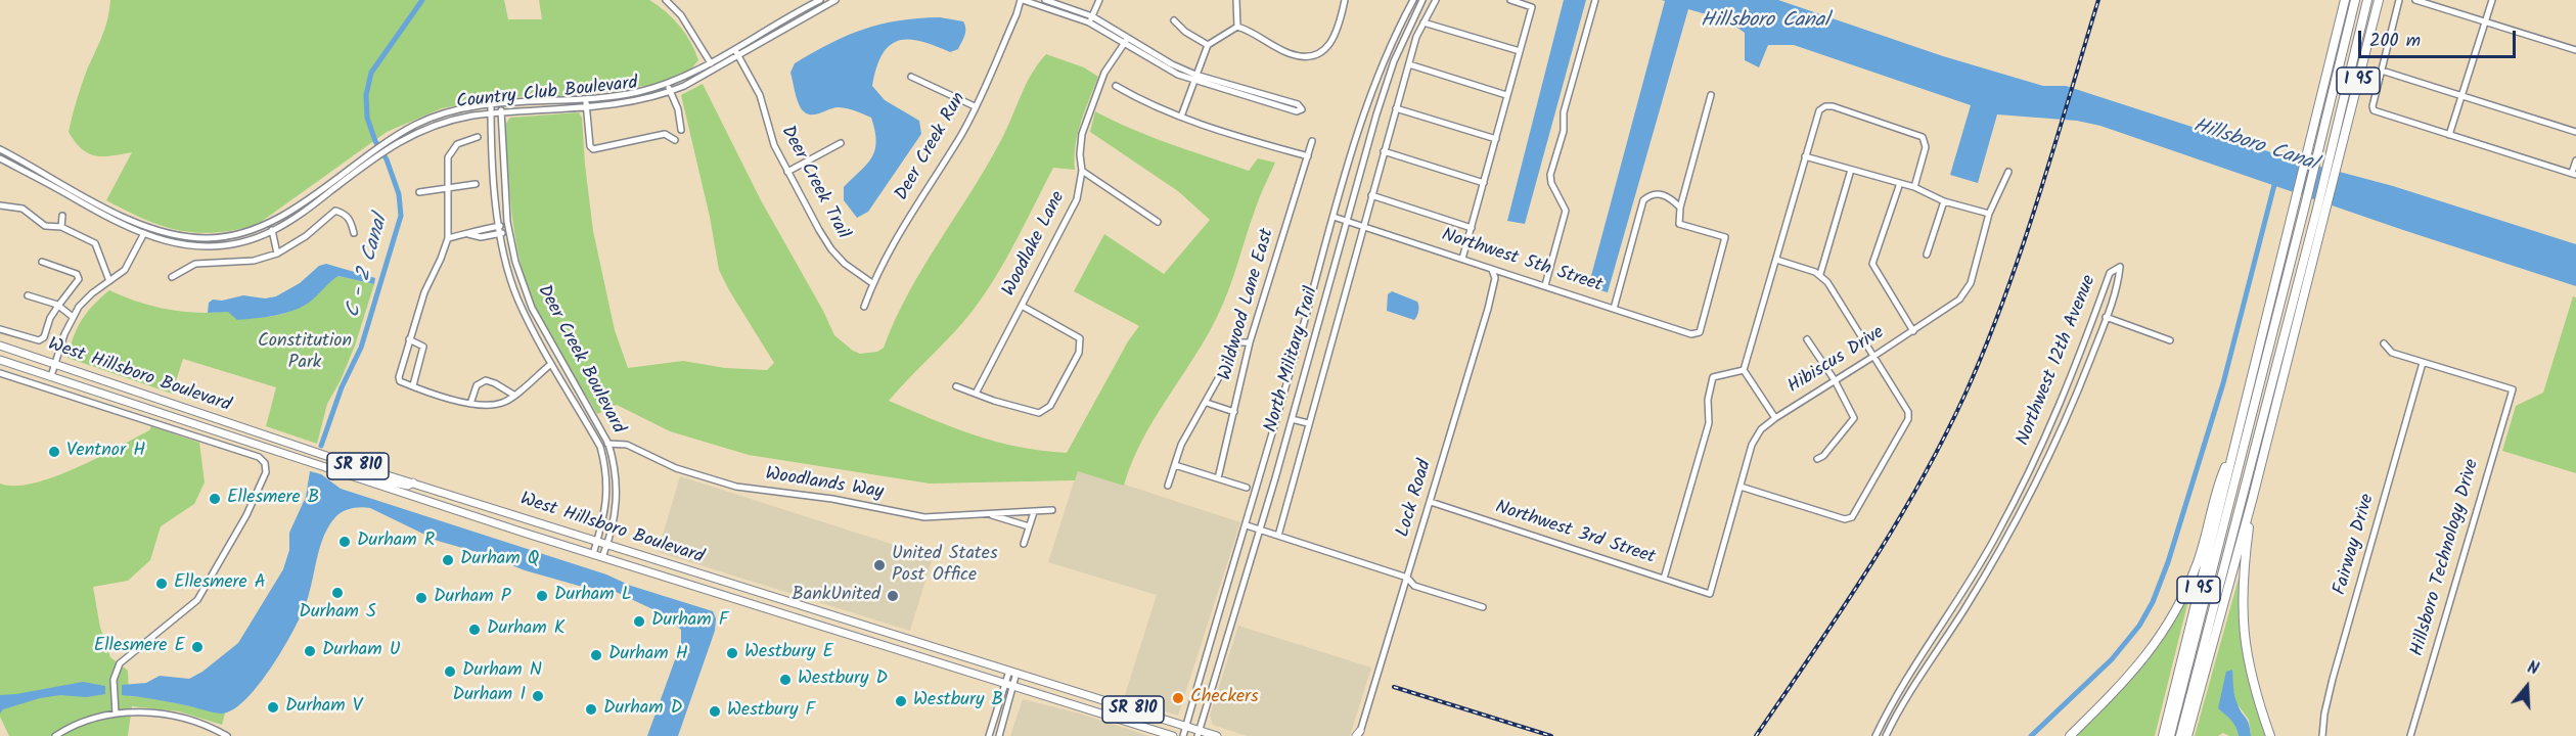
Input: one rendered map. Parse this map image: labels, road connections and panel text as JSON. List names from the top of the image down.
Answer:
{
  "streets": {
    "highway": ["I 95"],
    "main road": ["West Hillsboro Boulevard", "SR 810"],
    "street": [
      "Country Club Boulevard",
      "Deer Creek Run",
      "Deer Creek Trail",
      "Woodlake Lane",
      "Northwest 5th Street",
      "Wildwood Lane East",
      "Deer Creek Boulevard",
      "North Military Trail",
      "Hibiscus Drive",
      "Northwest 12th Avenue",
      "Woodlands Way",
      "Lock Road",
      "Northwest 3rd Street",
      "Fairway Drive",
      "Hillsboro Technology Drive"
    ]
  },
  "crossings": [
    ["Country Club Boulevard", "Deer Creek Trail"],
    ["Country Club Boulevard", "Deer Creek Boulevard"],
    ["Deer Creek Run", "Deer Creek Trail"],
    ["Northwest 5th Street", "North Military Trail"],
    ["Northwest 5th Street", "Lock Road"],
    ["Deer Creek Boulevard", "West Hillsboro Boulevard"],
    ["Deer Creek Boulevard", "Woodlands Way"],
    ["North Military Trail", "West Hillsboro Boulevard"],
    ["Hibiscus Drive", "Northwest 3rd Street"],
    ["Lock Road", "Northwest 3rd Street"],
    ["Fairway Drive", "Hillsboro Technology Drive"]
  ],
  "water": ["Hillsboro Canal", "C - 2 Canal"],
  "parks": ["Constitution Park"],
  "places": [
    "Ventnor H",
    "Ellesmere B",
    "Durham R",
    "Durham Q",
    "United States Post Office",
    "Ellesmere A",
    "Durham S",
    "Durham L",
    "BankUnited",
    "Durham P",
    "Durham F",
    "Durham K",
    "Ellesmere E",
    "Durham U",
    "Westbury E",
    "Durham H",
    "Durham N",
    "Westbury D",
    "Durham I",
    "Checkers",
    "Westbury B",
    "Durham V",
    "Durham D",
    "Westbury F"
  ],
  "scale_bar": "200 m",
  "north": "top"
}
